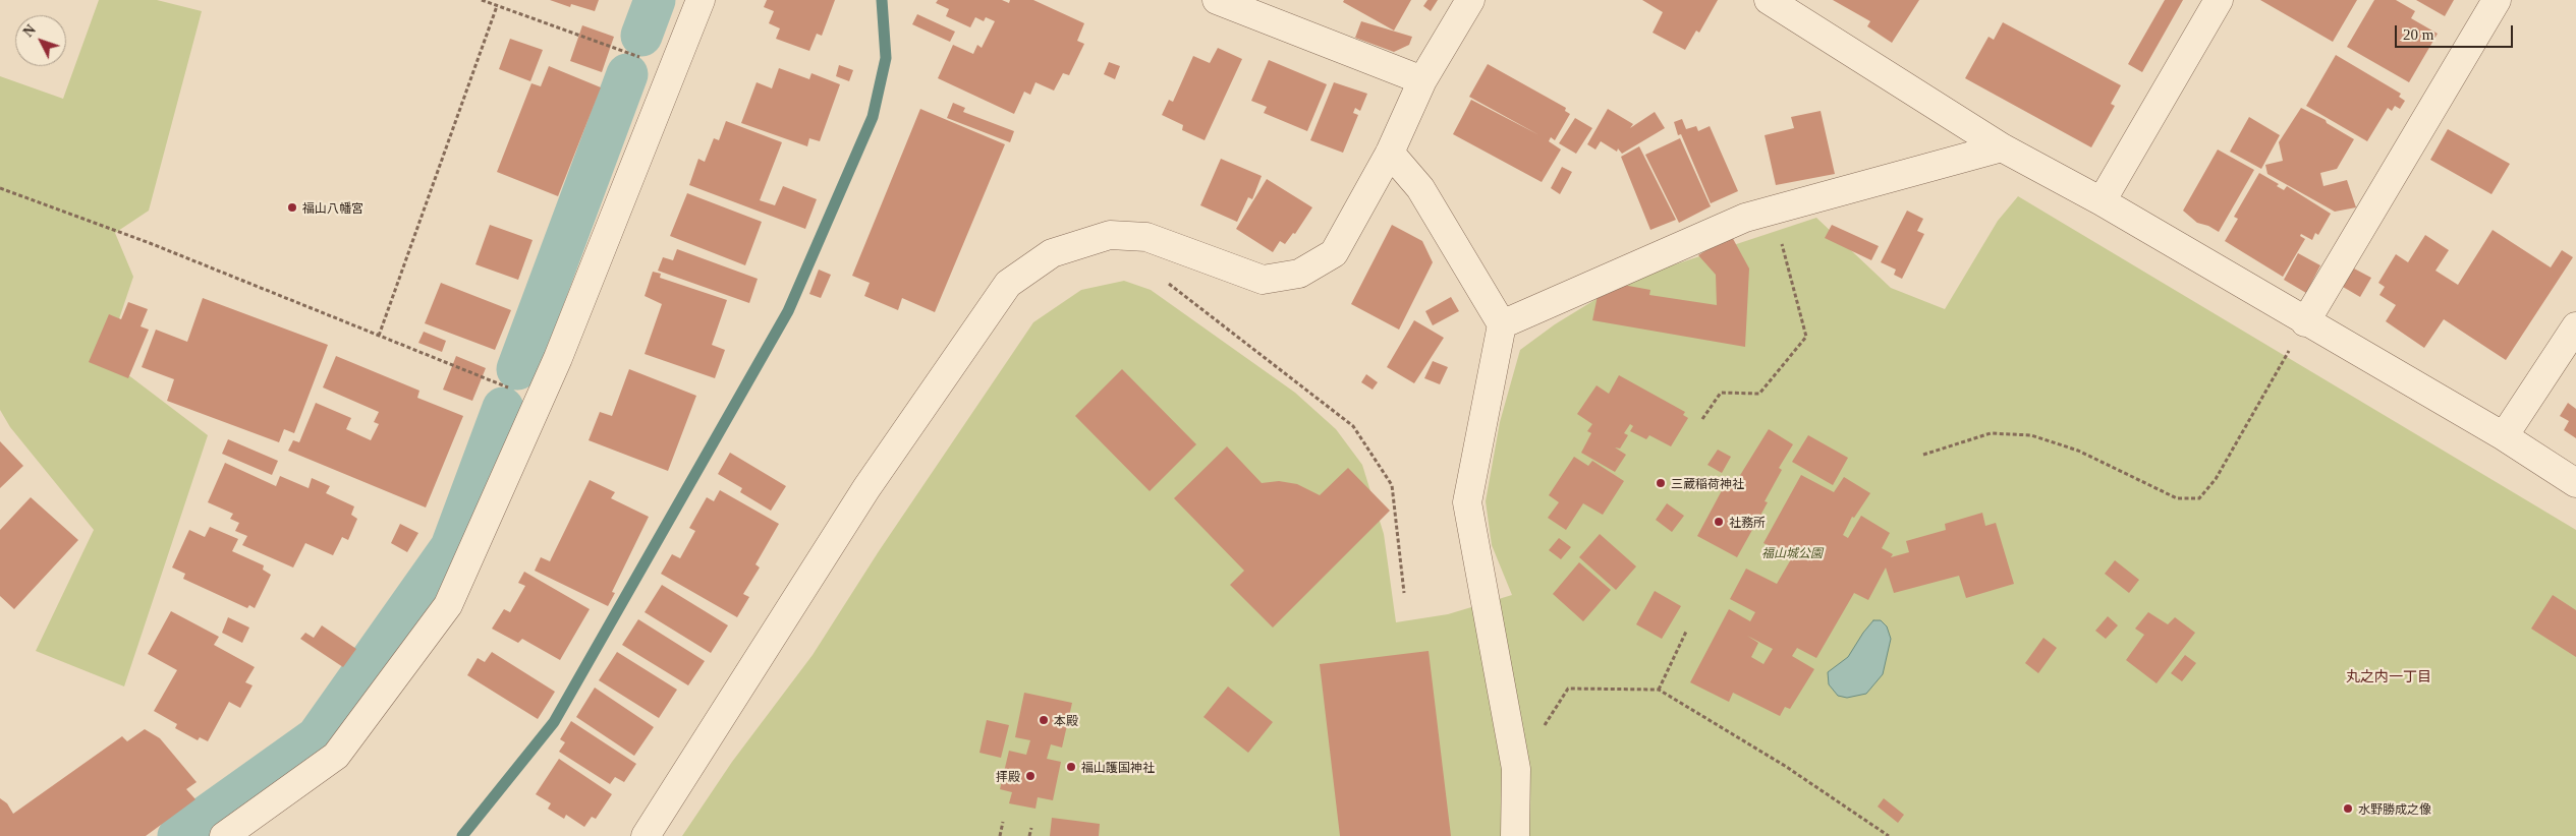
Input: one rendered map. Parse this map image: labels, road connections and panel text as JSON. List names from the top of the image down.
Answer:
{
  "districts": ["丸之内一丁目"],
  "parks": ["福山城公園"],
  "places": [
    "福山八幡宮",
    "三蔵稲荷神社",
    "社務所",
    "本殿",
    "福山護国神社",
    "拝殿",
    "水野勝成之像"
  ],
  "scale_bar": "20 m",
  "north": "top left"
}
